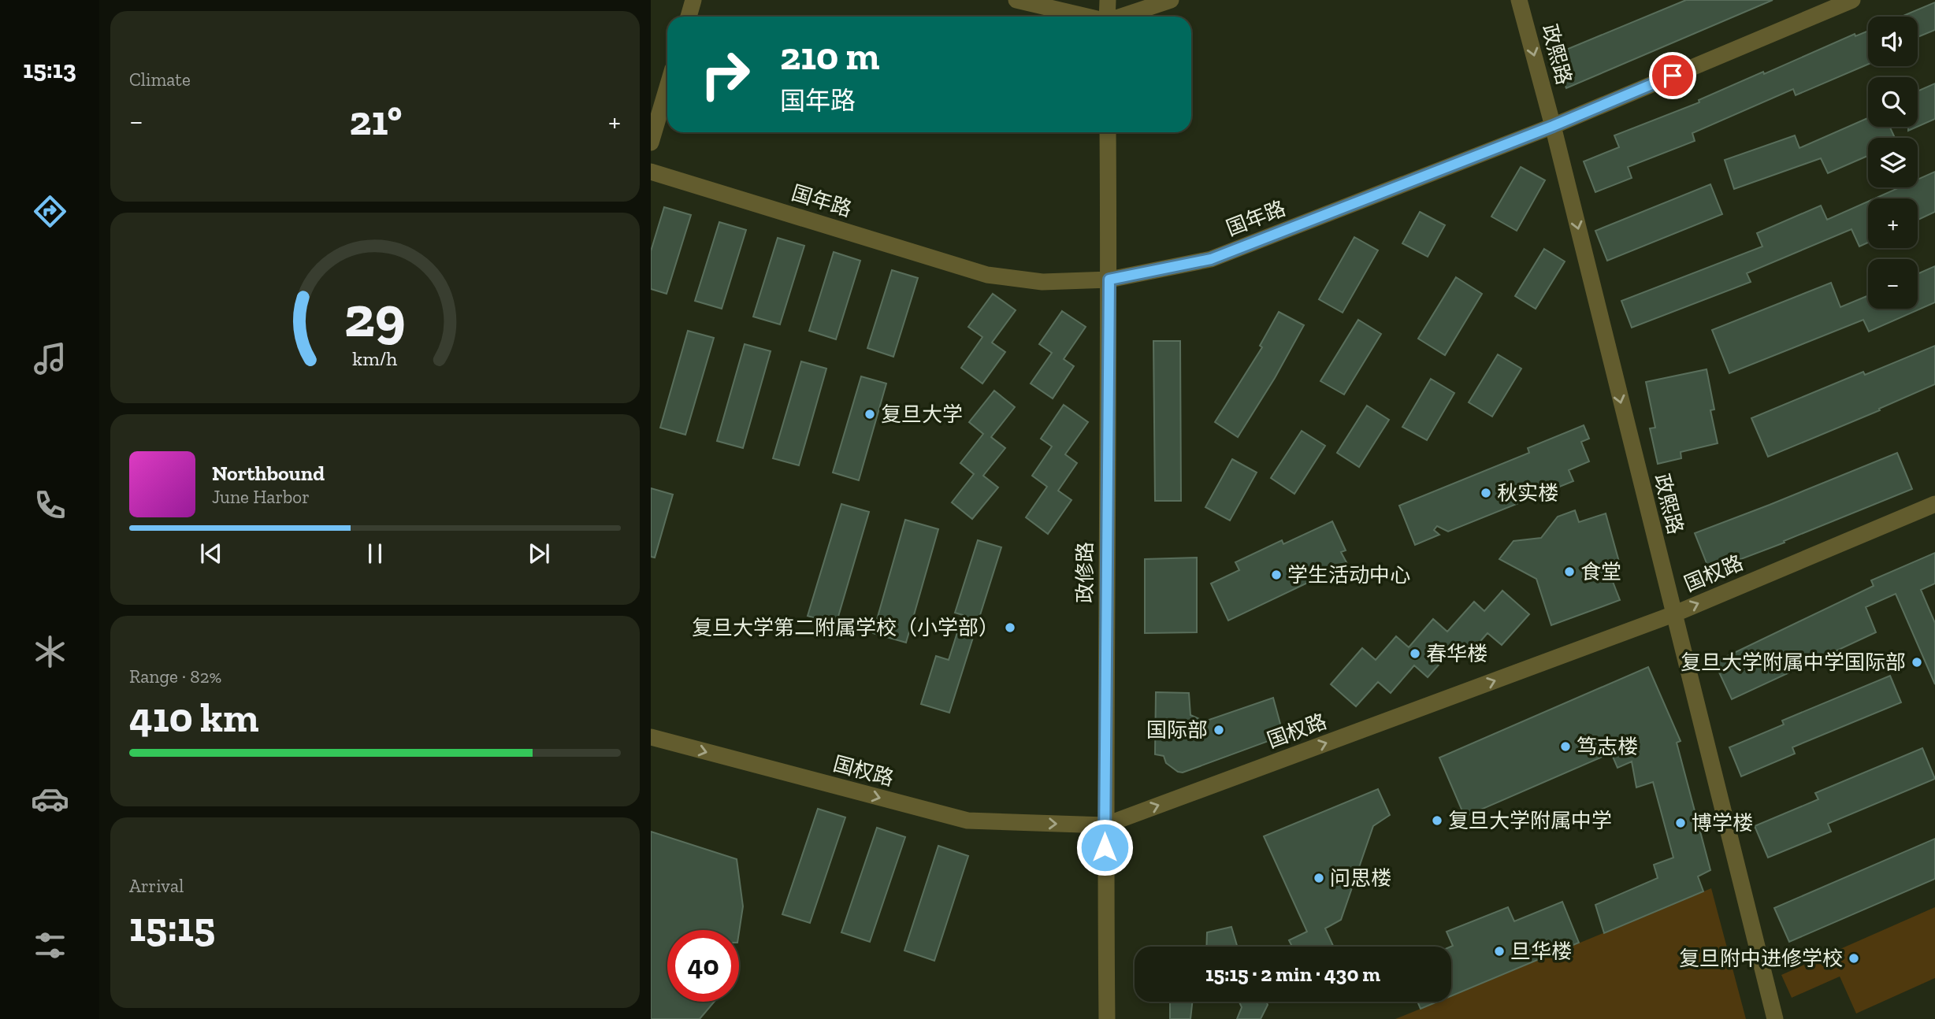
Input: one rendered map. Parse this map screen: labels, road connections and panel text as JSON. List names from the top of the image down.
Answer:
{
  "streets": {
    "street": [
      "政熙路",
      "国年路",
      "政修路",
      "国权路"
    ]
  },
  "crossings": [
    ["政熙路", "国年路"],
    ["政熙路", "国权路"],
    ["国年路", "政修路"],
    ["政修路", "国权路"]
  ],
  "one_way": ["政熙路", "国权路"],
  "places": [
    "复旦大学",
    "秋实楼",
    "食堂",
    "学生活动中心",
    "复旦大学第二附属学校（小学部）",
    "春华楼",
    "复旦大学附属中学国际部",
    "国际部",
    "笃志楼",
    "复旦大学附属中学",
    "博学楼",
    "问思楼",
    "旦华楼",
    "复旦附中进修学校"
  ],
  "page": {
    "tabs": "15:13",
    "tile": [
      "Climate",
      ["Range · 82%", "410 km"],
      ["Arrival", "15:15"]
    ],
    "map_buttons": ["+", "−"],
    "turn": ["210 m", "国年路"],
    "heat": ["−", "21°", "+"],
    "song": ["Northbound", "June Harbor"],
    "limit": "40",
    "trip": "15:15 · 2 min · 430 m",
    "gauge": ["29", "km/h"]
  }
}
